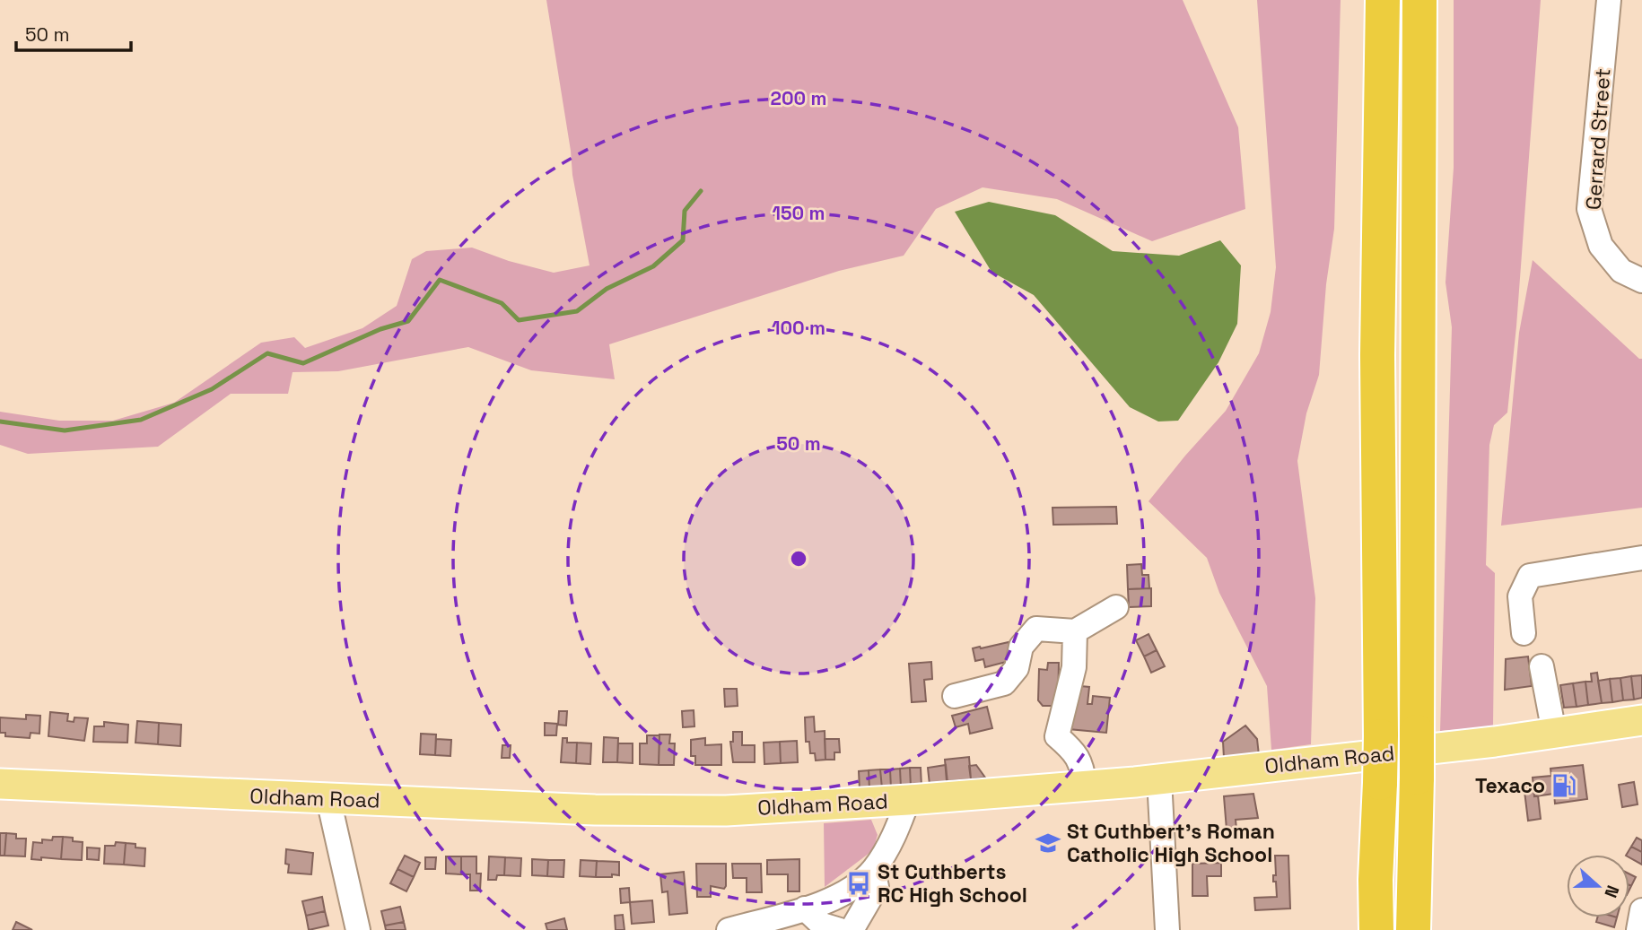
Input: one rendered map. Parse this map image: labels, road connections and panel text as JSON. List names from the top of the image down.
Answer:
{
  "streets": {
    "main road": ["Oldham Road"],
    "street": ["Gerrard Street"]
  },
  "places": {
    "fuel station": ["Texaco"],
    "school or university": ["St Cuthbert's Roman Catholic High School"],
    "bus stop": ["St Cuthberts RC High School"]
  },
  "scale_bar": "50 m",
  "north": "right",
  "rings": [
    "200 m",
    "150 m",
    "100 m",
    "50 m"
  ]
}
